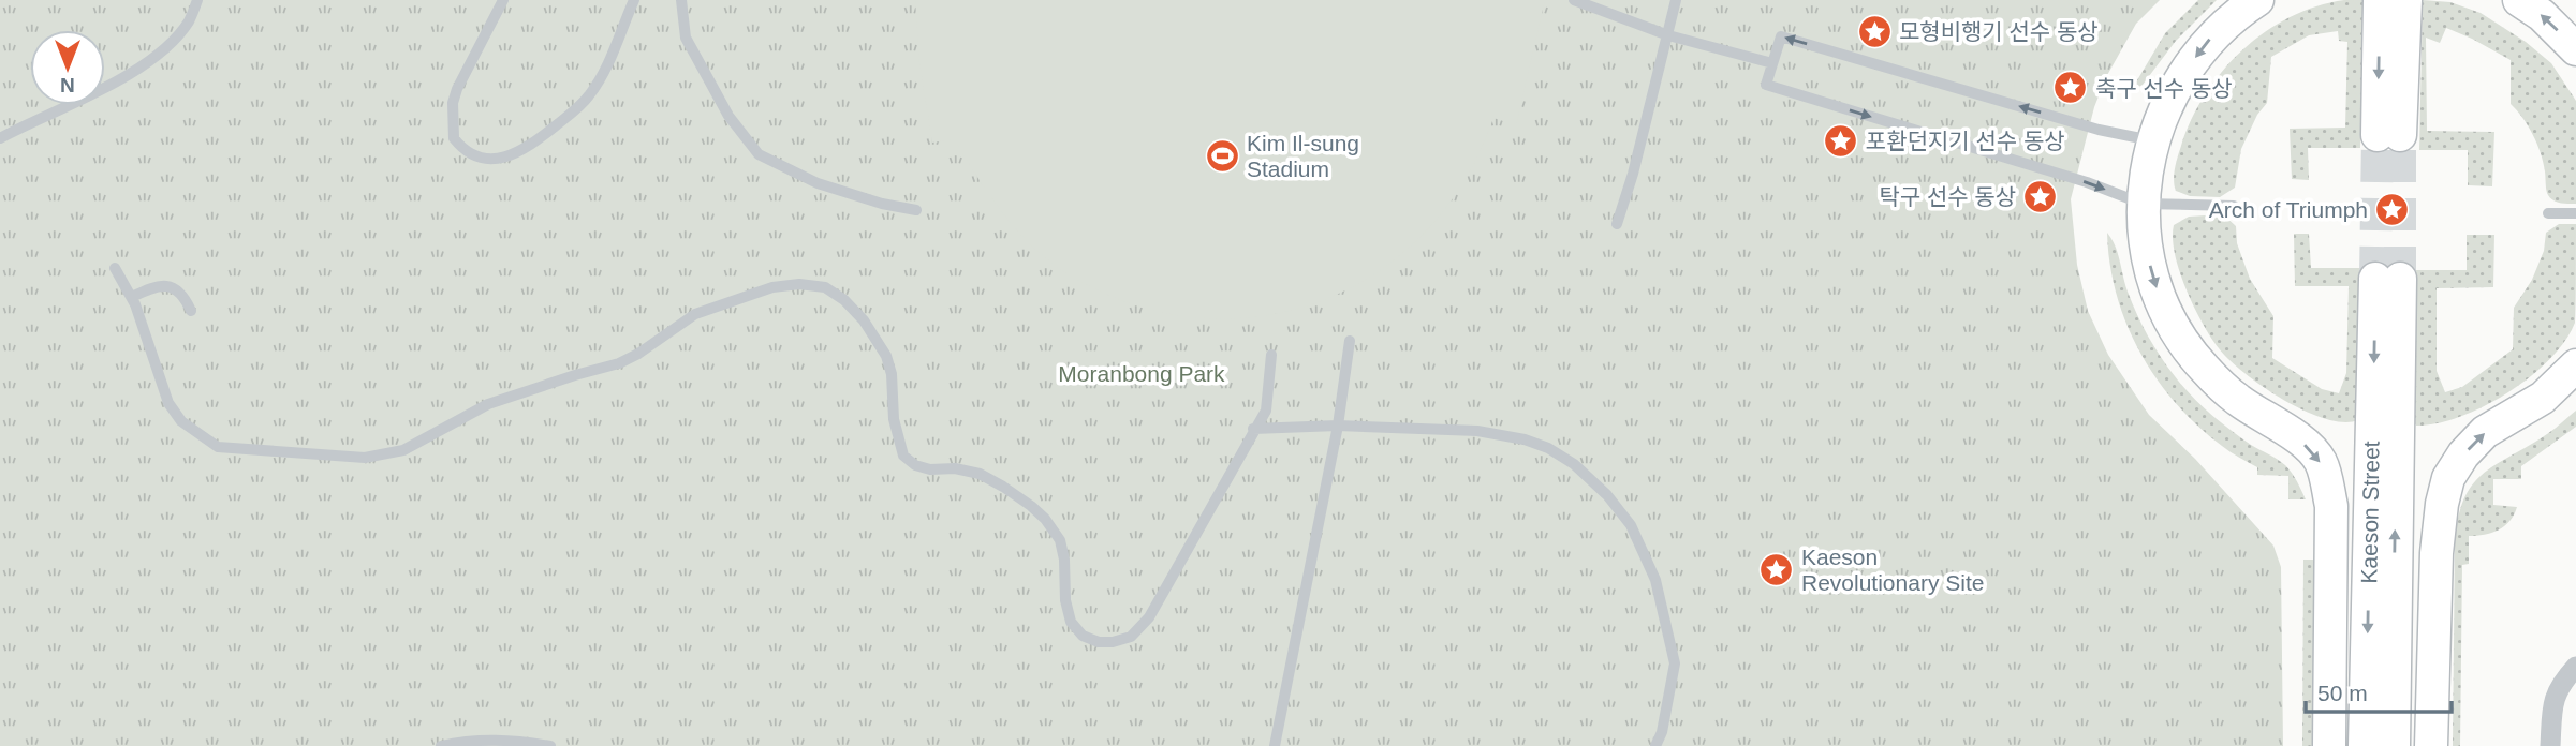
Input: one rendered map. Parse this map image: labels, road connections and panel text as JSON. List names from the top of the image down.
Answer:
{
  "streets": {
    "main road": ["Kaeson Street"]
  },
  "parks": ["Moranbong Park"],
  "places": {
    "place": [
      "모형비행기 선수 동상",
      "축구 선수 동상",
      "포환던지기 선수 동상",
      "탁구 선수 동상",
      "Arch of Triumph",
      "Kaeson Revolutionary Site"
    ],
    "sports": ["Kim Il-sung Stadium"]
  },
  "scale_bar": "50 m",
  "north": "bottom"
}
